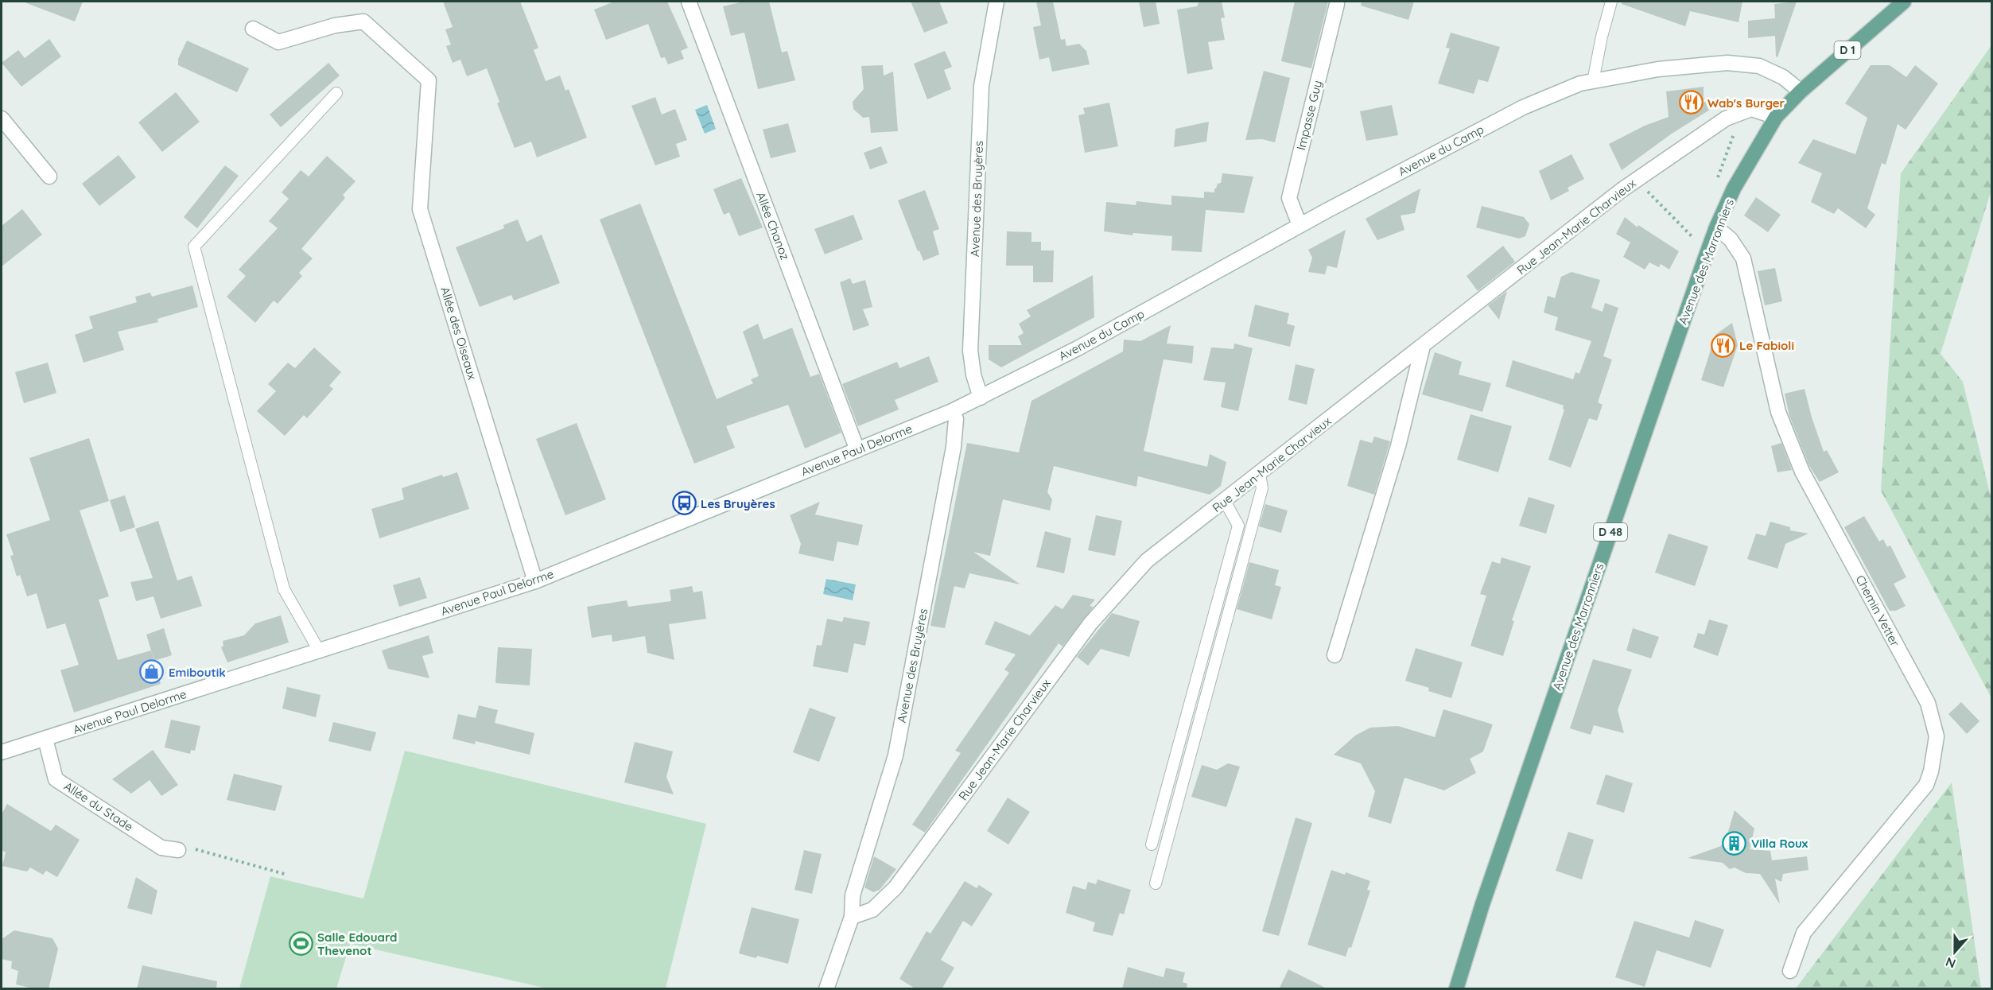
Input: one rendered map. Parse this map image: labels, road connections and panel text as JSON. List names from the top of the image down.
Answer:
{
  "streets": {
    "main road": ["D 1", "Avenue des Marronniers", "D 48"],
    "street": [
      "Impasse Guy",
      "Avenue du Camp",
      "Avenue des Bruyères",
      "Allée Chanoz",
      "Rue Jean-Marie Charvieux",
      "Allée des Oiseaux",
      "Avenue Paul Delorme",
      "Chemin Vetter",
      "Allée du Stade"
    ]
  },
  "crossings": [
    ["D 1", "Avenue du Camp"],
    ["D 1", "Avenue des Marronniers"],
    ["Impasse Guy", "Avenue du Camp"],
    ["Avenue du Camp", "Avenue des Bruyères"],
    ["Avenue du Camp", "Avenue des Marronniers"],
    ["Avenue du Camp", "Avenue Paul Delorme"],
    ["Avenue des Bruyères", "Rue Jean-Marie Charvieux"],
    ["Avenue des Bruyères", "Avenue Paul Delorme"],
    ["Allée Chanoz", "Avenue Paul Delorme"],
    ["Rue Jean-Marie Charvieux", "Avenue des Marronniers"],
    ["Avenue des Marronniers", "Chemin Vetter"],
    ["Allée des Oiseaux", "Avenue Paul Delorme"],
    ["Avenue Paul Delorme", "Allée du Stade"]
  ],
  "places": {
    "restaurant": ["Wab's Burger", "Le Fabioli"],
    "bus stop": ["Les Bruyères"],
    "shop": ["Emiboutik"],
    "building": ["Villa Roux"],
    "sports": ["Salle Edouard Thevenot"]
  },
  "north": "bottom"
}
